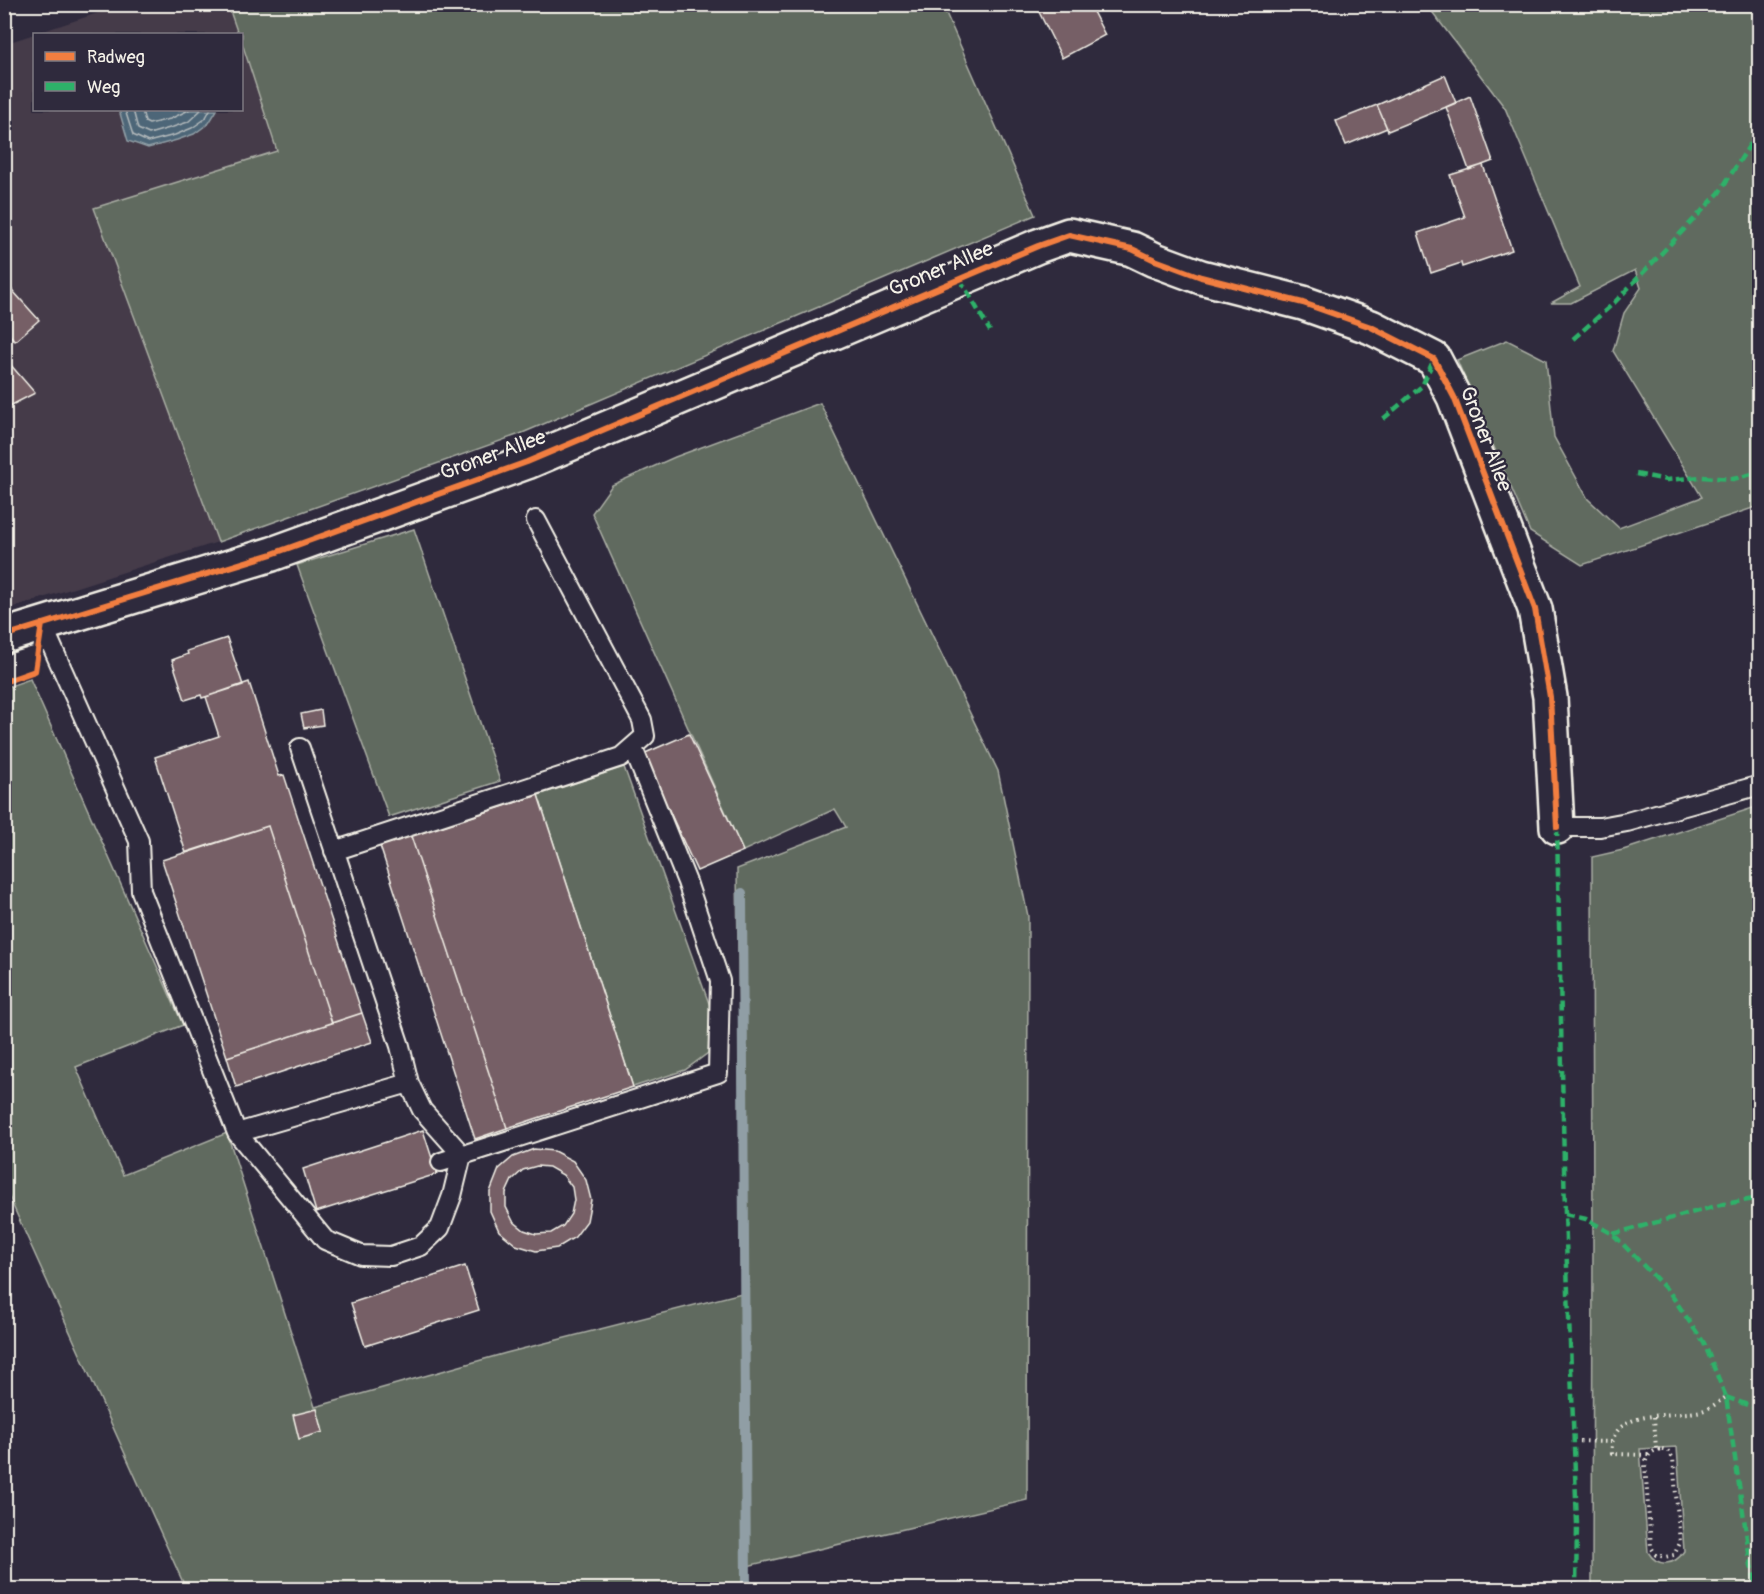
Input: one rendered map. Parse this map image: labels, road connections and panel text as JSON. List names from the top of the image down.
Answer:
{
  "streets": {
    "street": ["Groner Allee"]
  },
  "legend": ["Radweg", "Weg"]
}
